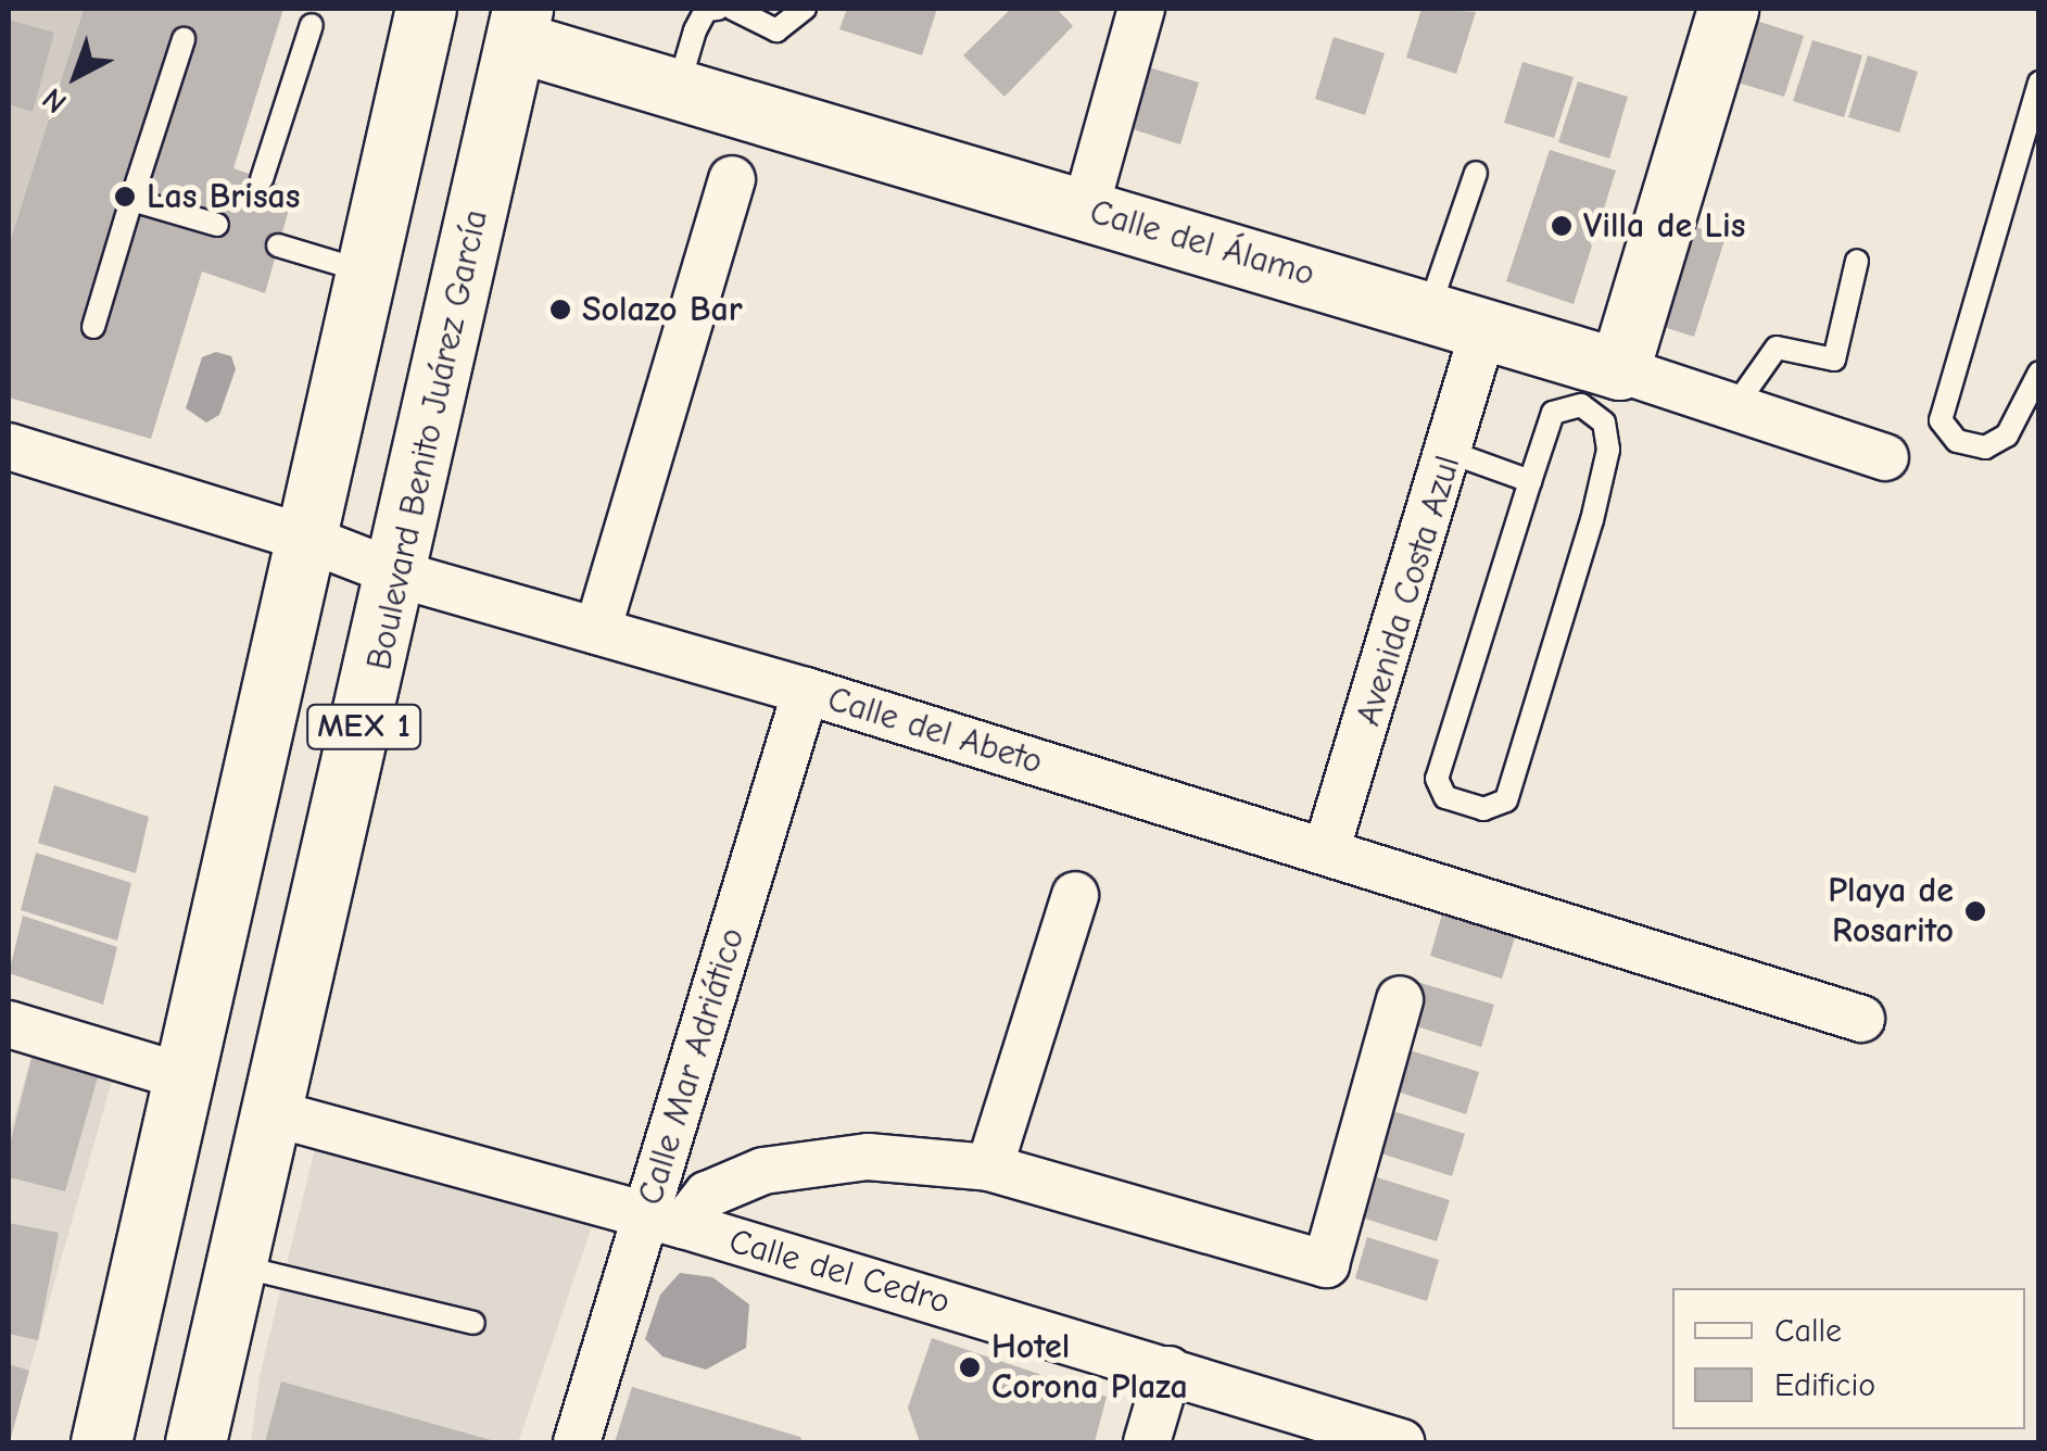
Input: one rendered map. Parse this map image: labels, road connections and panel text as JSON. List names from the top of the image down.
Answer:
{
  "streets": {
    "main road": ["Calle del Álamo", "Boulevard Benito Juárez García", "MEX 1"],
    "street": [
      "Avenida Costa Azul",
      "Calle del Abeto",
      "Calle Mar Adriático",
      "Calle del Cedro"
    ]
  },
  "crossings": [
    ["Calle del Álamo", "Boulevard Benito Juárez García"],
    ["Calle del Álamo", "Avenida Costa Azul"],
    ["Boulevard Benito Juárez García", "Calle del Abeto"],
    ["Boulevard Benito Juárez García", "Calle del Cedro"],
    ["Avenida Costa Azul", "Calle del Abeto"],
    ["MEX 1", "Calle del Abeto"],
    ["Calle del Abeto", "Calle Mar Adriático"],
    ["Calle Mar Adriático", "Calle del Cedro"]
  ],
  "places": [
    "Las Brisas",
    "Villa de Lis",
    "Solazo Bar",
    "Playa de Rosarito",
    "Hotel Corona Plaza"
  ],
  "legend": ["Calle", "Edificio"],
  "north": "bottom left"
}
